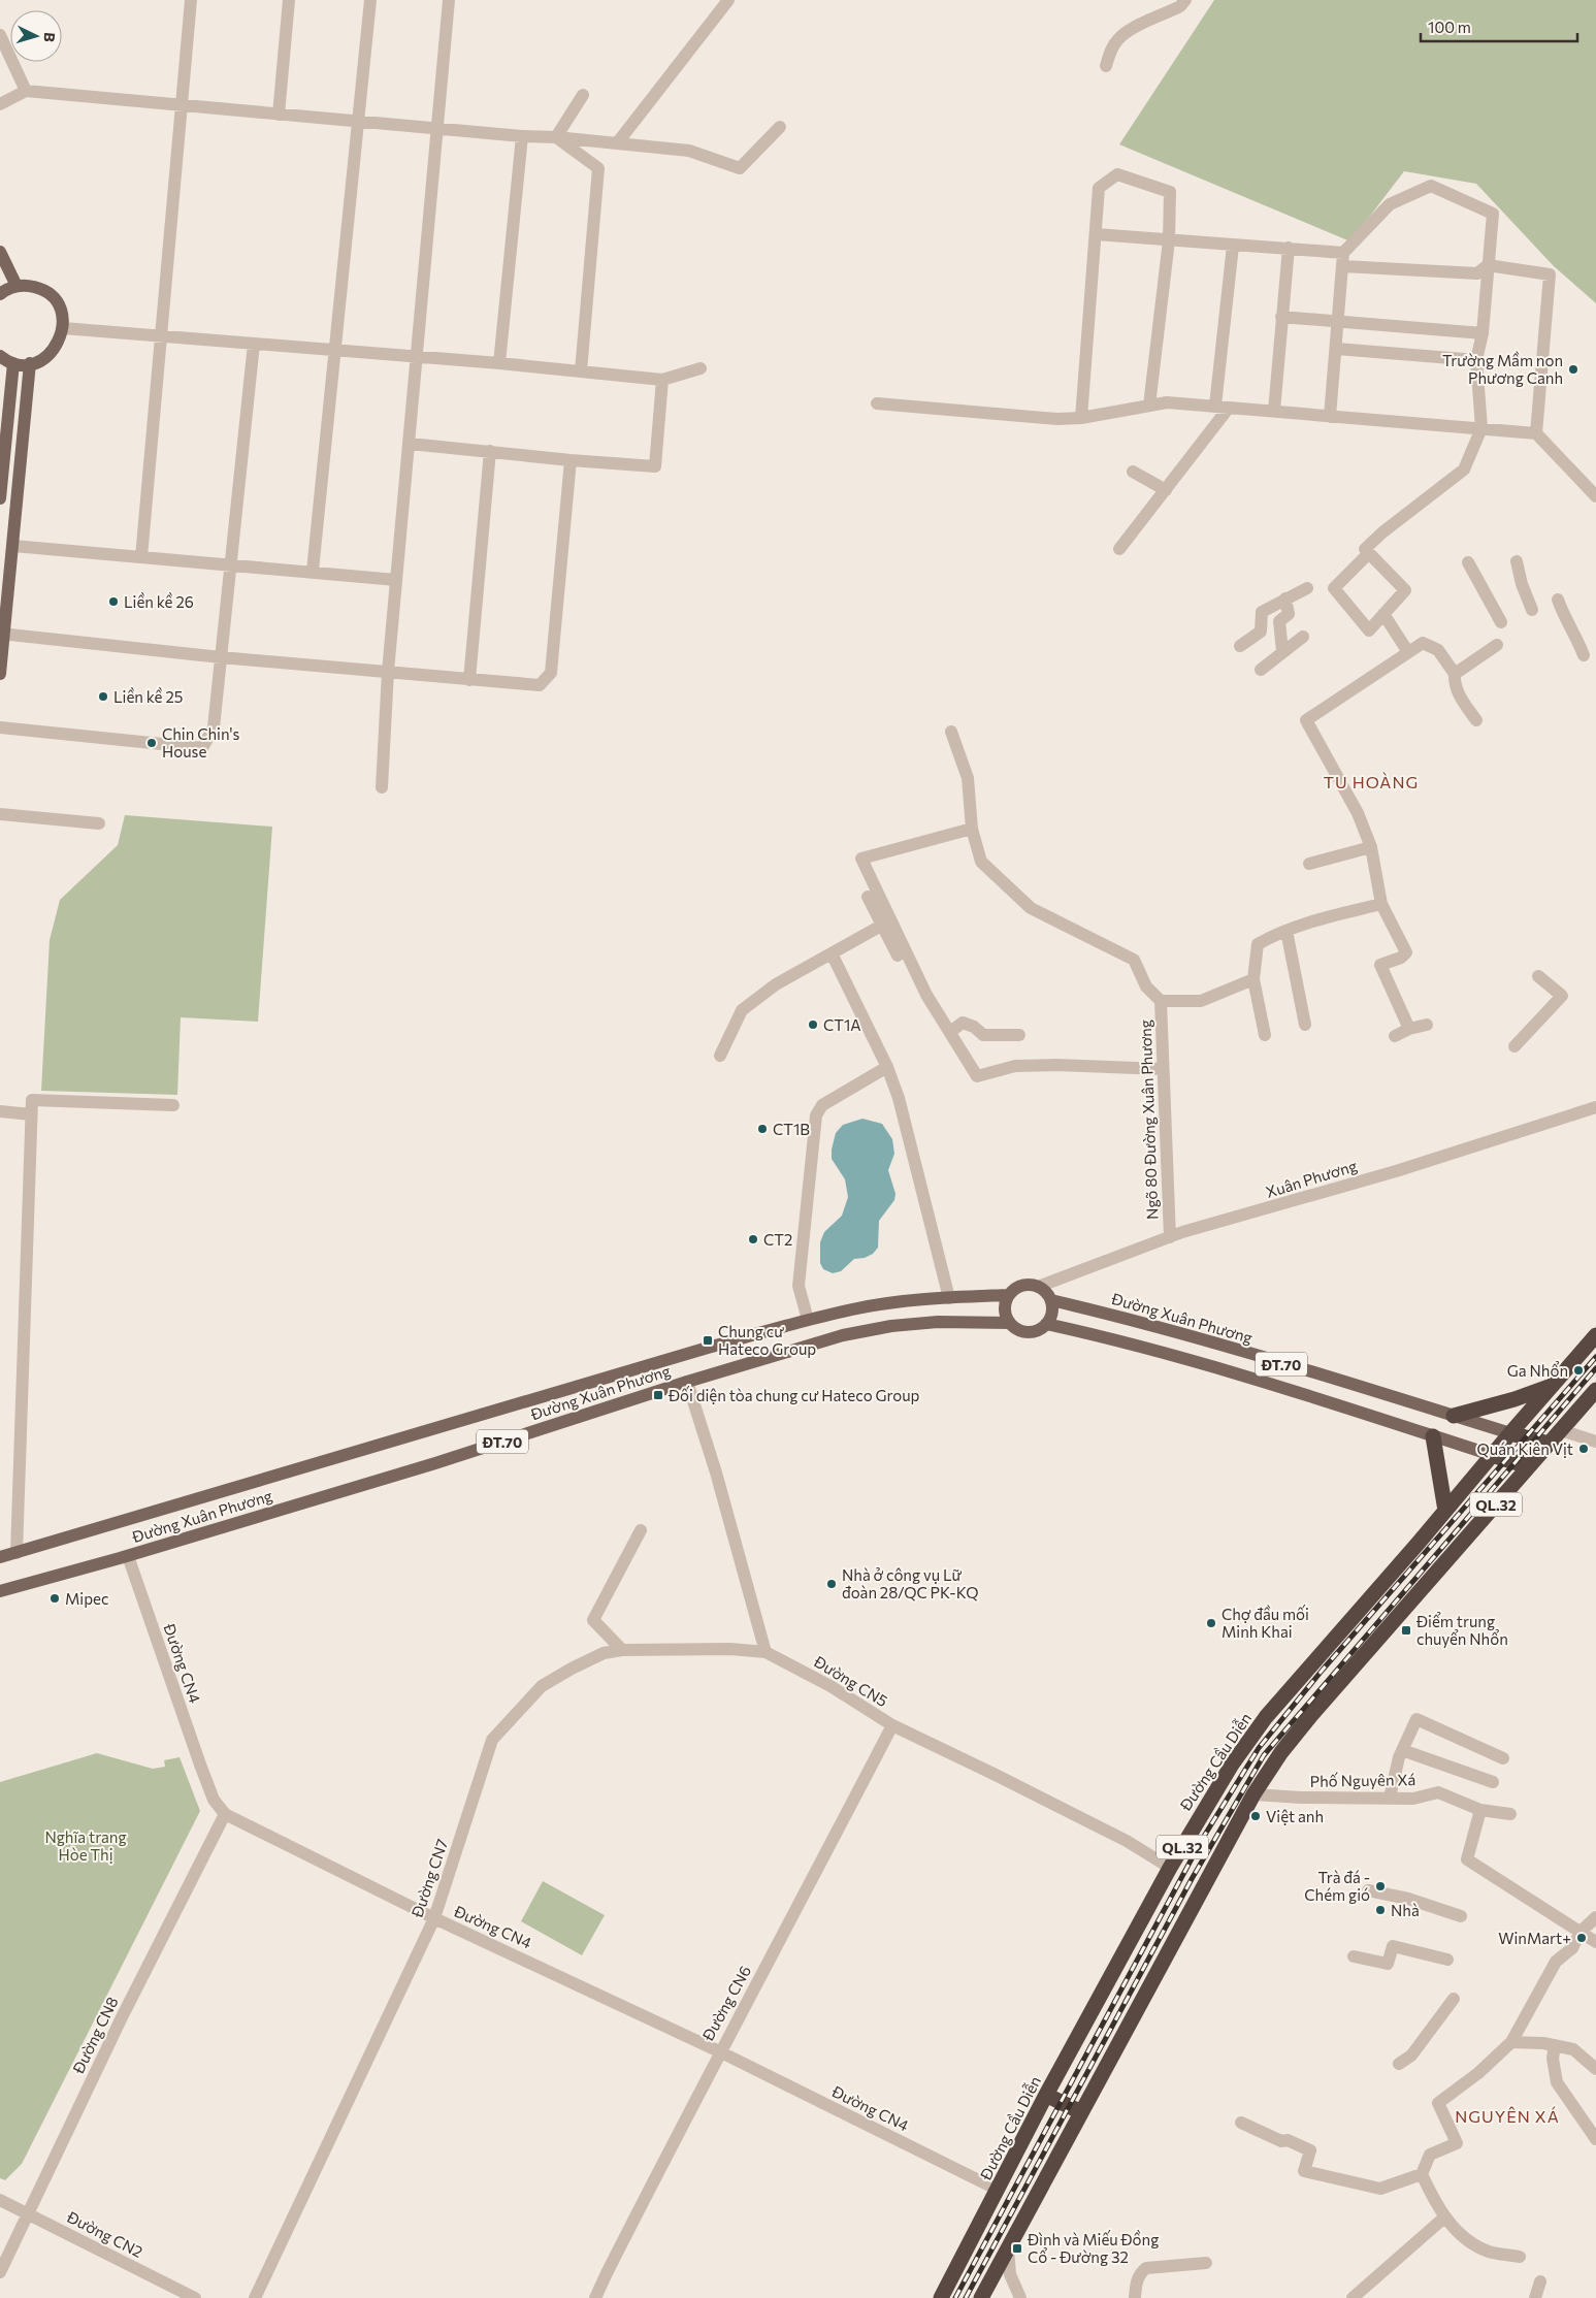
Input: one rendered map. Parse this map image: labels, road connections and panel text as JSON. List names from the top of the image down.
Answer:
{
  "streets": {
    "highway": ["ĐT.70", "QL.32", "Đường Cầu Diễn"],
    "main road": ["Đường Xuân Phương"],
    "street": [
      "Ngõ 80 Đường Xuân Phương",
      "Xuân Phương",
      "Đường CN4",
      "Đường CN5",
      "Phố Nguyên Xá",
      "Đường CN7",
      "Đường CN6",
      "Đường CN8",
      "Đường CN2"
    ]
  },
  "crossings": [
    ["Ngõ 80 Đường Xuân Phương", "Xuân Phương"],
    ["Xuân Phương", "Đường Xuân Phương"],
    ["Xuân Phương", "ĐT.70"],
    ["Đường Xuân Phương", "ĐT.70"],
    ["Đường Xuân Phương", "Đường CN4"],
    ["Đường Xuân Phương", "Đường Cầu Diễn"],
    ["ĐT.70", "QL.32"],
    ["ĐT.70", "Đường Cầu Diễn"],
    ["QL.32", "Phố Nguyên Xá"],
    ["Đường CN4", "Đường Cầu Diễn"],
    ["Đường CN4", "Đường CN7"],
    ["Đường CN4", "Đường CN6"],
    ["Đường CN4", "Đường CN8"],
    ["Đường CN5", "Đường Cầu Diễn"],
    ["Đường CN5", "Đường CN7"],
    ["Đường CN5", "Đường CN6"],
    ["Đường CN8", "Đường CN2"]
  ],
  "districts": ["TU HOÀNG", "NGUYÊN XÁ"],
  "parks": ["Nghĩa trang Hòe Thị"],
  "places": {
    "other": [
      "Trường Mầm non Phương Canh",
      "Liền kề 26",
      "Liền kề 25",
      "Chin Chin's House",
      "CT1A",
      "CT1B",
      "CT2",
      "Ga Nhổn",
      "Quán Kiên Vịt",
      "Nhà ở công vụ Lữ đoàn 28/QC PK-KQ",
      "Mipec",
      "Chợ đầu mối Minh Khai",
      "Việt anh",
      "Trà đá - Chém gió",
      "Nhà",
      "WinMart+"
    ],
    "transit": [
      "Chung cư Hateco Group",
      "Đối diện tòa chung cư Hateco Group",
      "Điểm trung chuyển Nhổn",
      "Đình và Miếu Đồng Cổ - Đường 32"
    ]
  },
  "scale_bar": "100 m",
  "north": "right"
}
